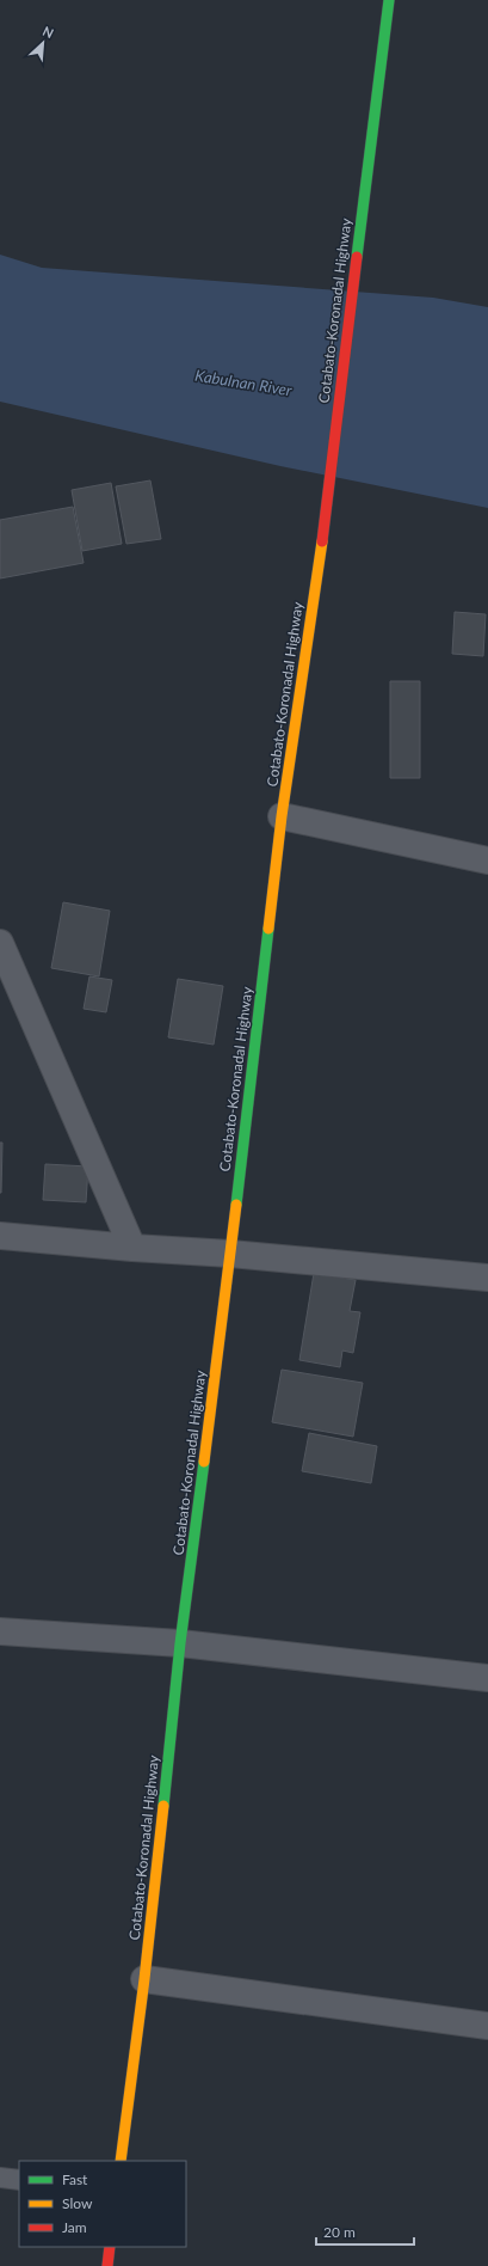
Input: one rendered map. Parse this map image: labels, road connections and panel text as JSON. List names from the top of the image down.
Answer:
{
  "streets": {
    "highway": ["Cotabato-Koronadal Highway"]
  },
  "water": ["Kabulnan River"],
  "legend": ["Fast", "Slow", "Jam"],
  "scale_bar": "20 m",
  "north": "top right"
}
